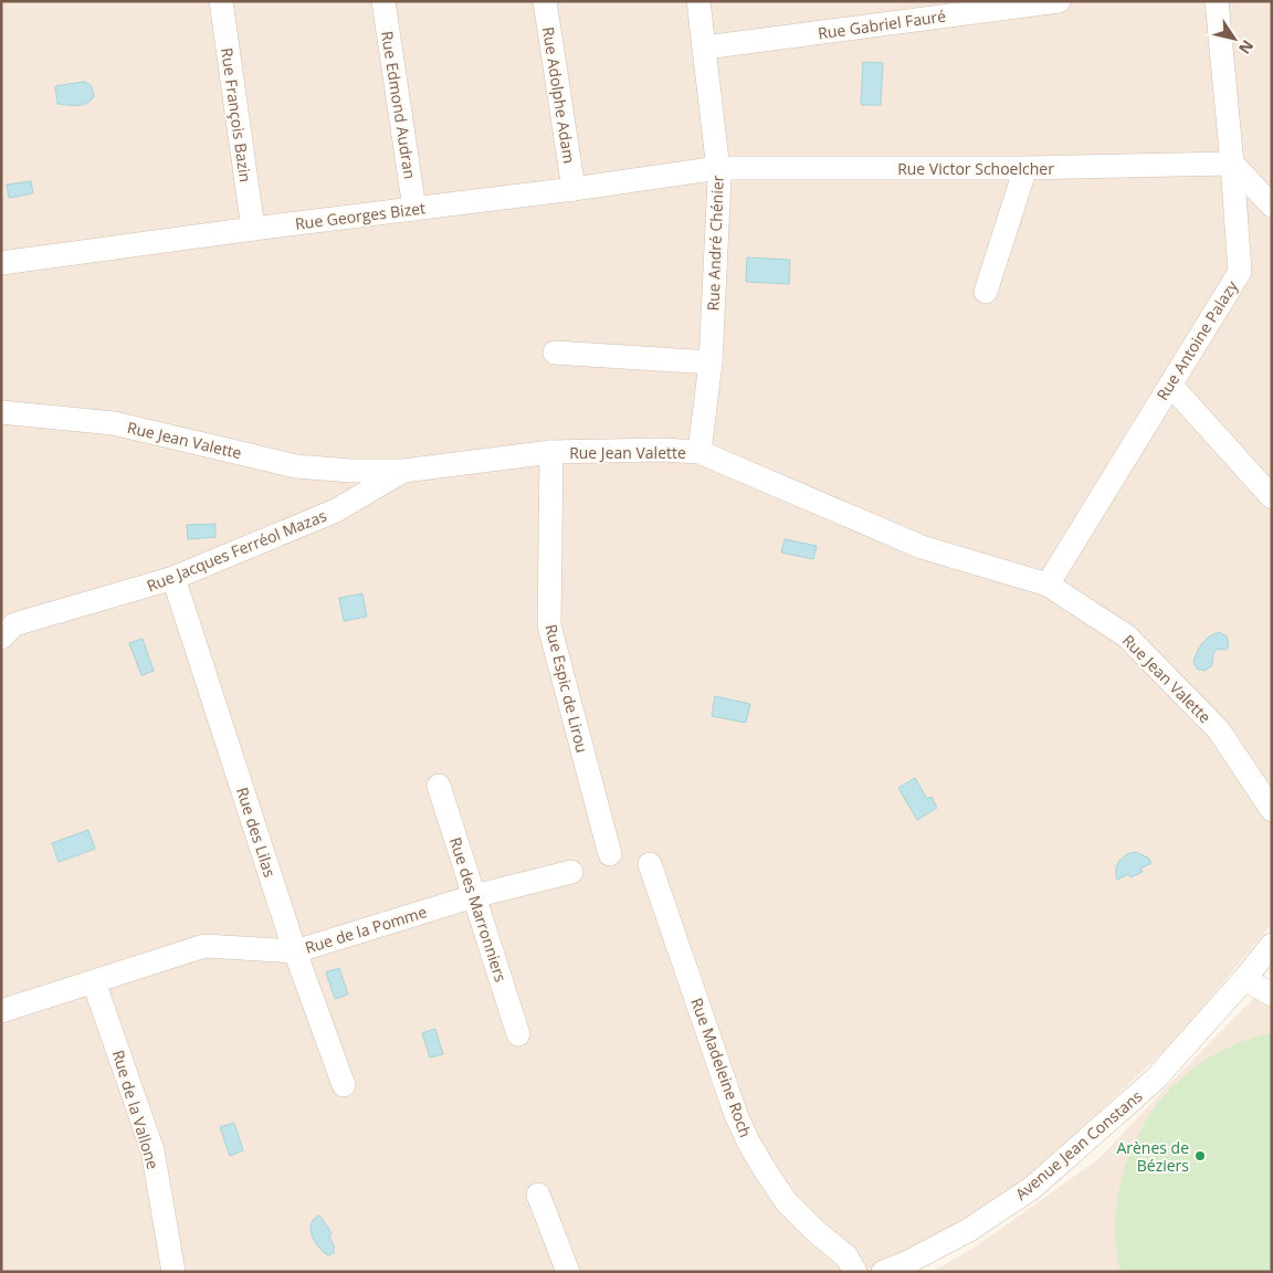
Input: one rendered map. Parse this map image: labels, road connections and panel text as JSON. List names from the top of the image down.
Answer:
{
  "streets": {
    "street": [
      "Rue Gabriel Fauré",
      "Rue Adolphe Adam",
      "Rue Edmond Audran",
      "Rue François Bazin",
      "Rue Victor Schoelcher",
      "Rue Georges Bizet",
      "Rue André Chénier",
      "Rue Antoine Palazy",
      "Rue Jean Valette",
      "Rue Jacques Ferréol Mazas",
      "Rue Espic de Lirou",
      "Rue des Lilas",
      "Rue des Marronniers",
      "Rue de la Pomme",
      "Rue Madeleine Roch",
      "Rue de la Vallone",
      "Avenue Jean Constans"
    ]
  },
  "crossings": [
    ["Rue Gabriel Fauré", "Rue André Chénier"],
    ["Rue Adolphe Adam", "Rue Georges Bizet"],
    ["Rue Edmond Audran", "Rue Georges Bizet"],
    ["Rue François Bazin", "Rue Georges Bizet"],
    ["Rue Victor Schoelcher", "Rue Georges Bizet"],
    ["Rue Victor Schoelcher", "Rue André Chénier"],
    ["Rue Victor Schoelcher", "Rue Antoine Palazy"],
    ["Rue Georges Bizet", "Rue André Chénier"],
    ["Rue André Chénier", "Rue Jean Valette"],
    ["Rue Antoine Palazy", "Rue Jean Valette"],
    ["Rue Jean Valette", "Rue Jacques Ferréol Mazas"],
    ["Rue Jean Valette", "Rue Espic de Lirou"],
    ["Rue Jacques Ferréol Mazas", "Rue des Lilas"],
    ["Rue des Lilas", "Rue de la Pomme"],
    ["Rue des Marronniers", "Rue de la Pomme"],
    ["Rue de la Pomme", "Rue de la Vallone"]
  ],
  "places": ["Arènes de Béziers"],
  "north": "bottom right"
}
